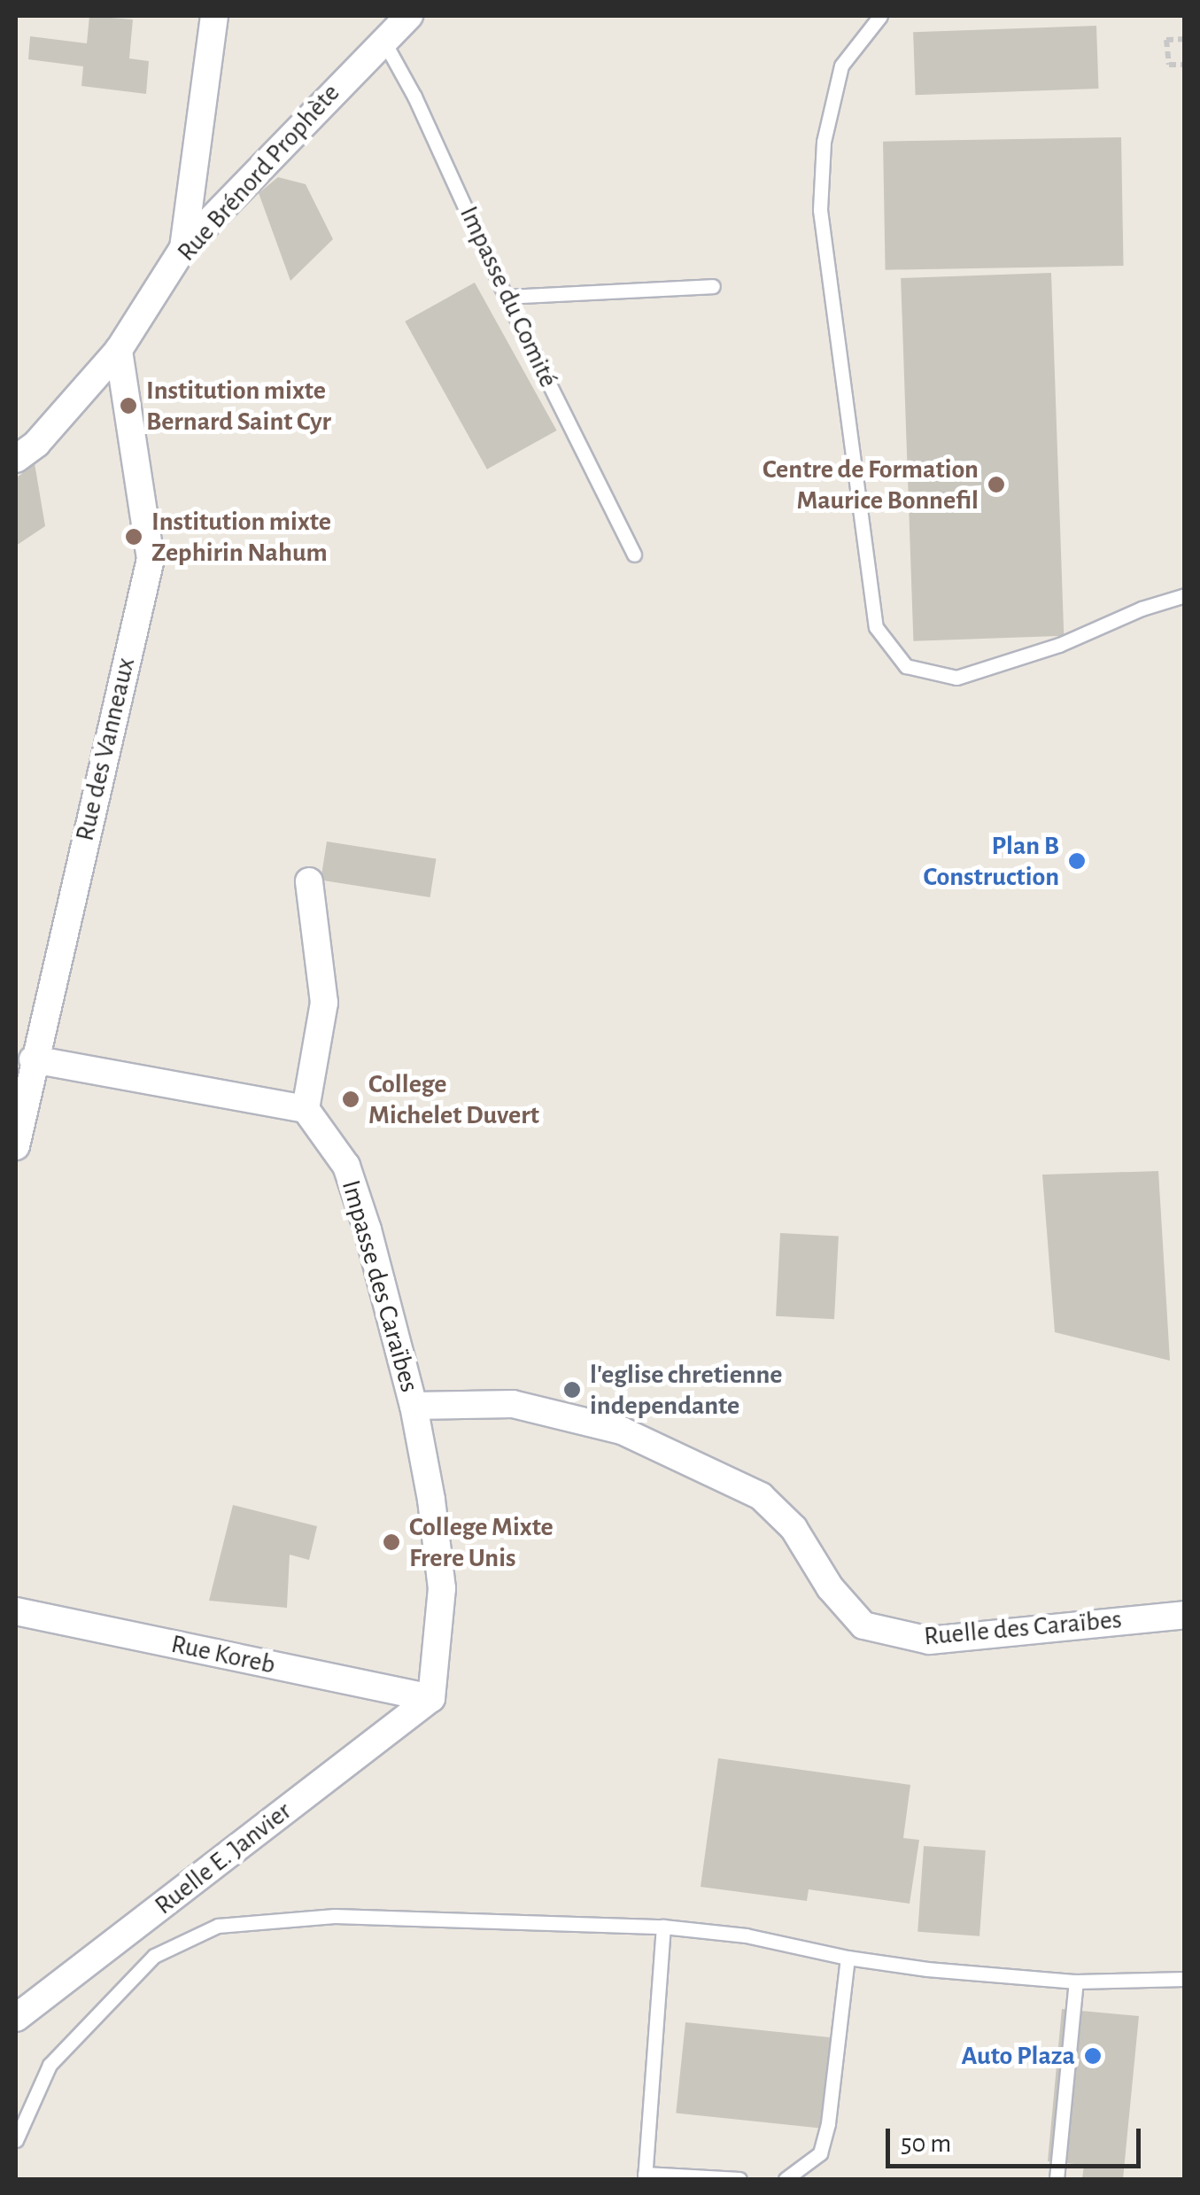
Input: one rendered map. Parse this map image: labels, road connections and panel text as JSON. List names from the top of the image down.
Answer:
{
  "streets": {
    "street": [
      "Rue Brénord Prophète",
      "Rue des Vanneaux",
      "Impasse des Caraïbes",
      "Ruelle des Caraïbes",
      "Rue Koreb",
      "Ruelle E. Janvier"
    ],
    "lane": ["Impasse du Comité"]
  },
  "crossings": [
    ["Rue Brénord Prophète", "Impasse du Comité"],
    ["Rue Brénord Prophète", "Rue des Vanneaux"],
    ["Impasse des Caraïbes", "Ruelle des Caraïbes"],
    ["Impasse des Caraïbes", "Rue Koreb"],
    ["Impasse des Caraïbes", "Ruelle E. Janvier"],
    ["Rue Koreb", "Ruelle E. Janvier"]
  ],
  "places": [
    "Institution mixte Bernard Saint Cyr",
    "Centre de Formation Maurice Bonnefil",
    "Institution mixte Zephirin Nahum",
    "Plan B Construction",
    "College Michelet Duvert",
    "l'eglise chretienne independante",
    "College Mixte Frere Unis",
    "Auto Plaza"
  ],
  "scale_bar": "50 m"
}
